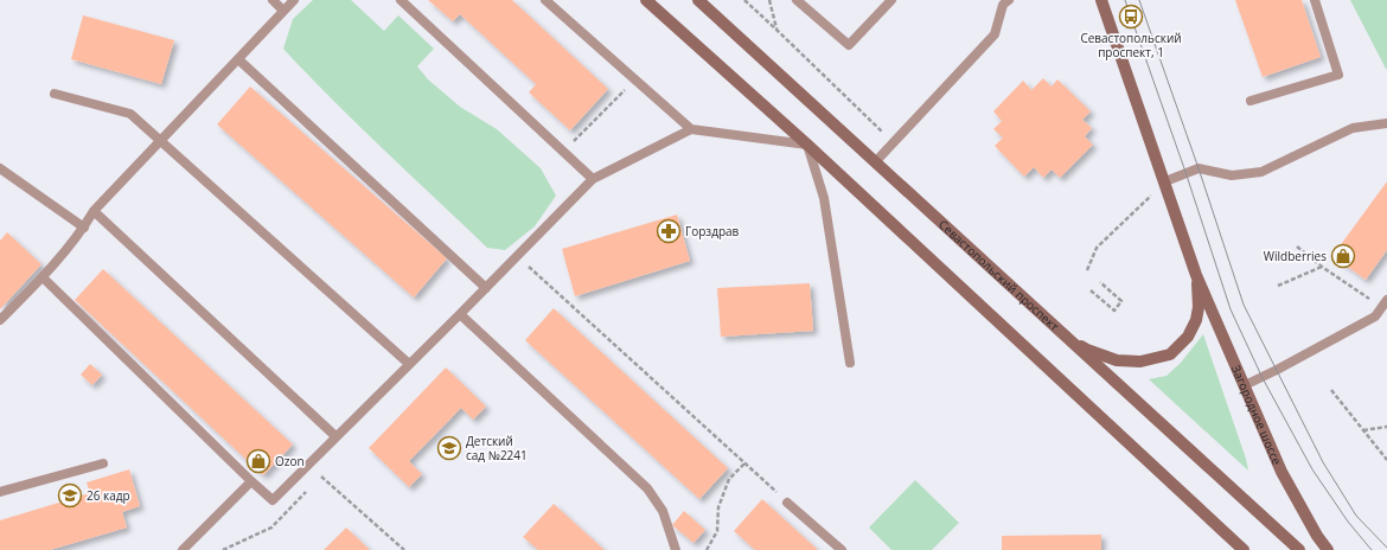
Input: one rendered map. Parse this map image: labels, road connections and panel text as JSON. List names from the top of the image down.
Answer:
{
  "streets": {
    "main road": ["Севастопольский проспект", "Загородное шоссе"]
  },
  "crossings": [
    ["Севастопольский проспект", "Загородное шоссе"]
  ],
  "places": {
    "bus stop": ["Севастопольский проспект, 1"],
    "pharmacy": ["Горздрав"],
    "shop": ["Wildberries", "Ozon"],
    "school or university": ["Детский сад №2241", "26 кадр"]
  }
}
